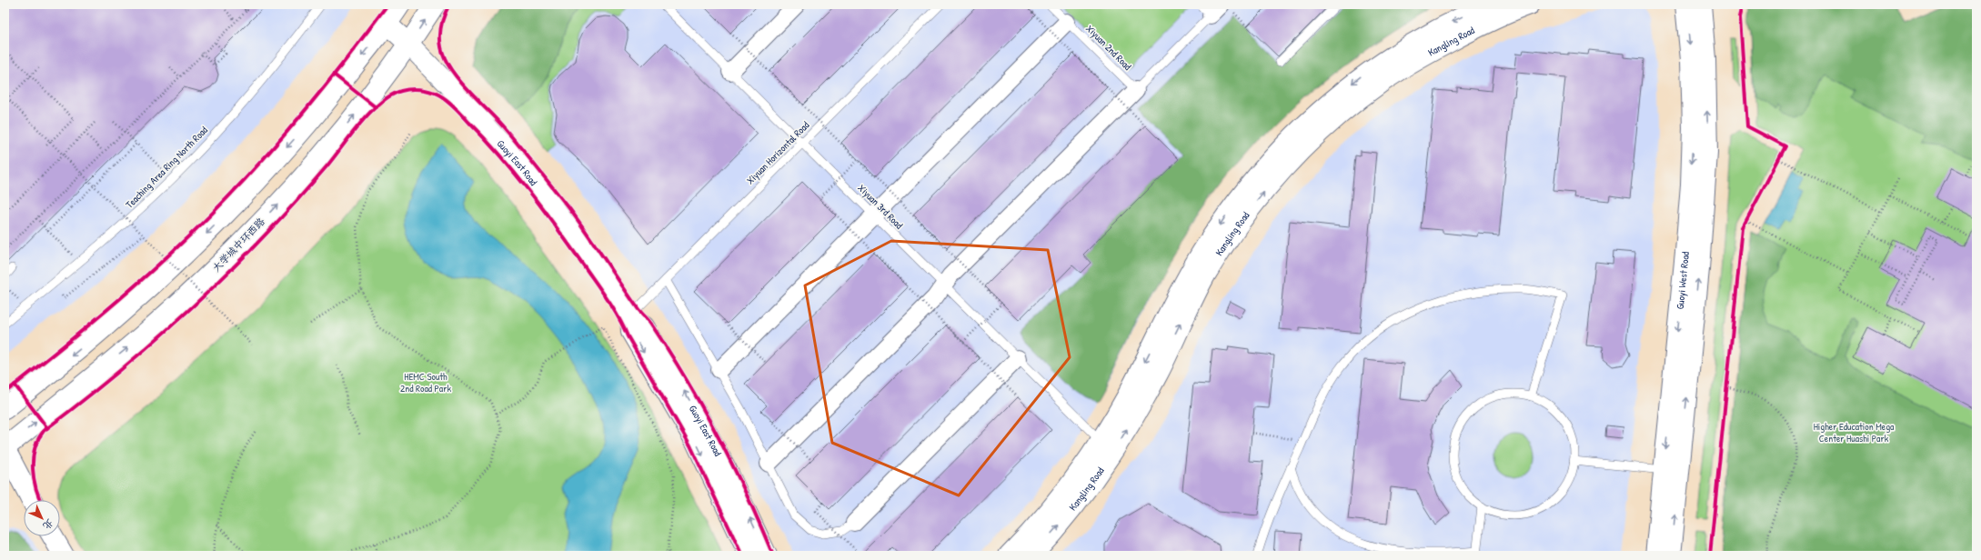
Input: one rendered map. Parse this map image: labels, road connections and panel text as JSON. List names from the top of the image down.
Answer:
{
  "streets": {
    "main road": [
      "Kangling Road",
      "Guoyi East Road",
      "大学城中环西路",
      "Guoyi West Road"
    ],
    "lane": [
      "Xiyuan 2nd Road",
      "Xiyuan Horizontal Road",
      "Teaching Area Ring North Road",
      "Xiyuan 3rd Road"
    ]
  },
  "crossings": [
    ["Kangling Road", "Xiyuan 3rd Road"],
    ["Xiyuan Horizontal Road", "Guoyi East Road"],
    ["Xiyuan Horizontal Road", "Xiyuan 3rd Road"],
    ["Guoyi East Road", "大学城中环西路"]
  ],
  "parks": ["HEMC South 2nd Road Park", "Higher Education Mega Center Huashi Park"],
  "north": "bottom right"
}
